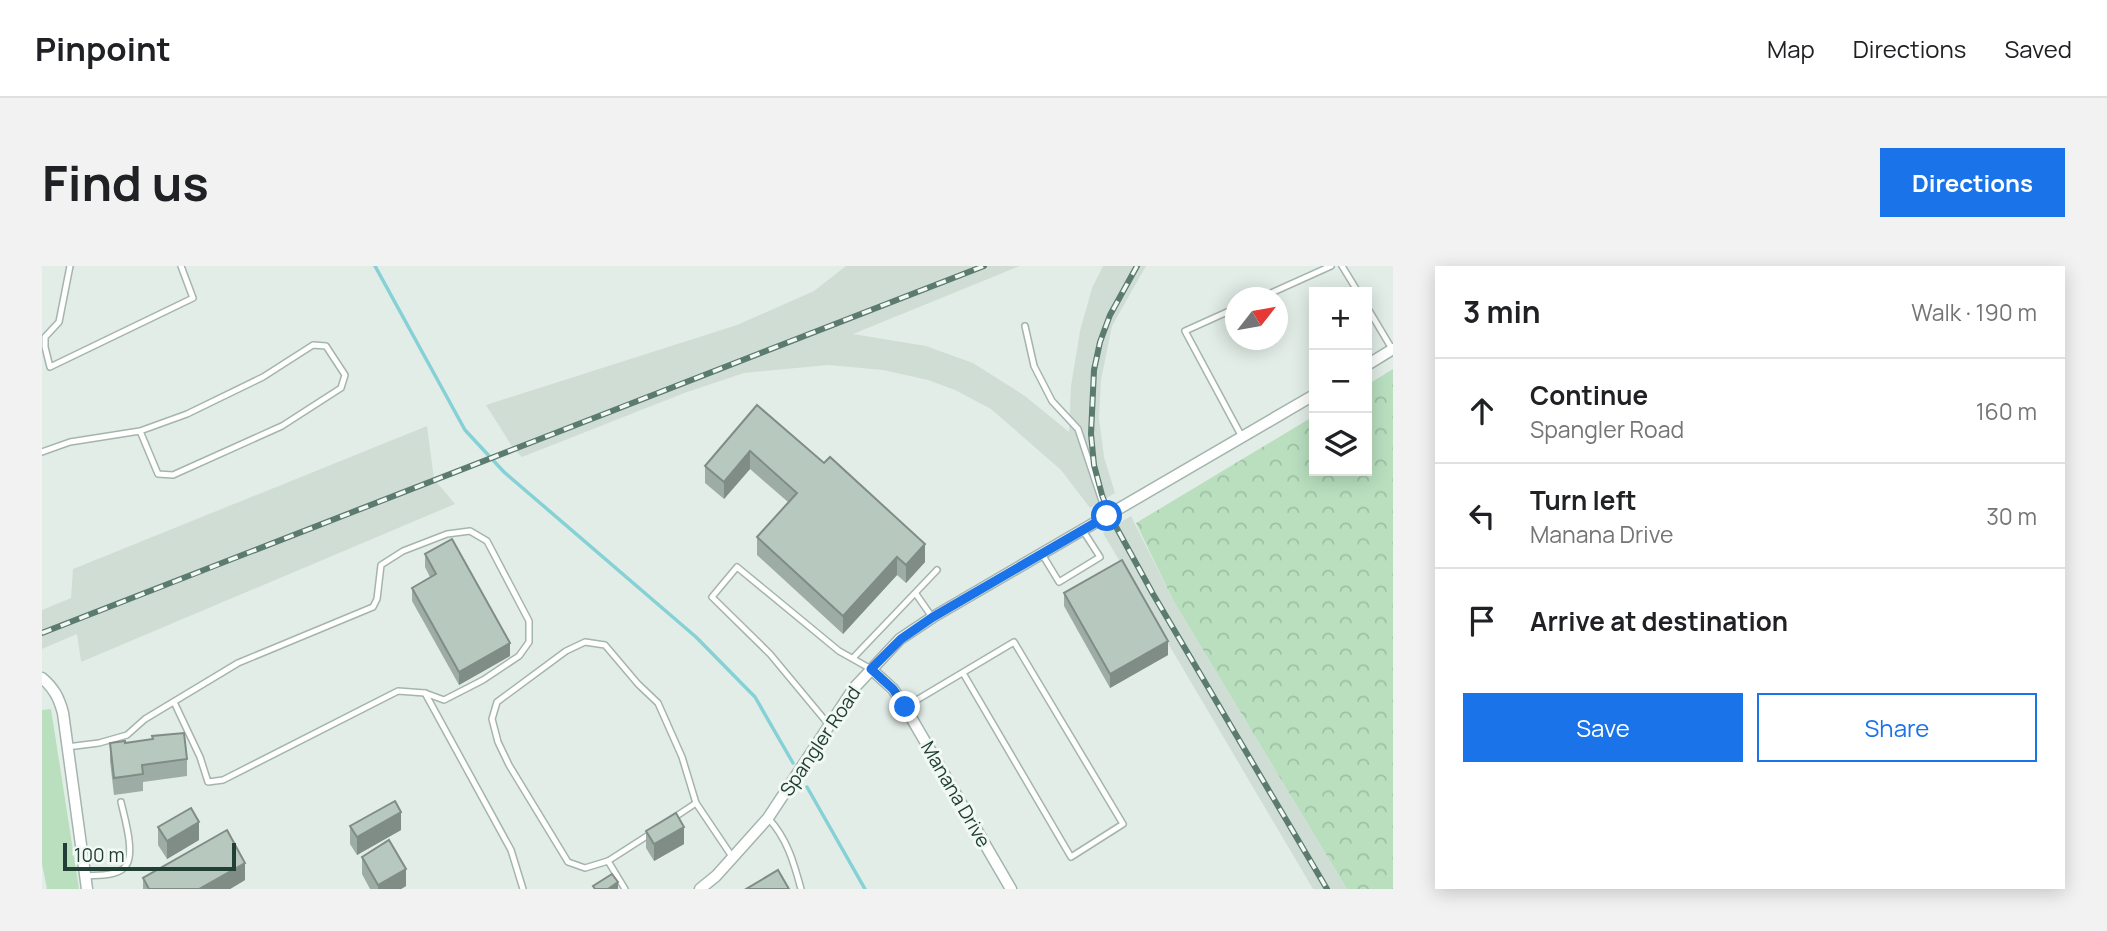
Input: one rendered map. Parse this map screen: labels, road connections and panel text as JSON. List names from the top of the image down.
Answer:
{
  "streets": {
    "street": ["Spangler Road", "Manana Drive"]
  },
  "crossings": [
    ["Spangler Road", "Manana Drive"]
  ],
  "scale_bar": "100 m",
  "north": "top right",
  "page": {
    "header": "Pinpoint",
    "nav": ["Map", "Directions", "Saved"],
    "buttons": [
      "Directions",
      ["Save", "Share"]
    ],
    "title": "Find us",
    "heading": ["3 min", "Walk · 190 m"],
    "map_buttons": ["+", "−"],
    "list": [
      ["Continue", "Spangler Road", "160 m"],
      ["Turn left", "Manana Drive", "30 m"],
      "Arrive at destination"
    ],
    "scale": "100 m"
  }
}
